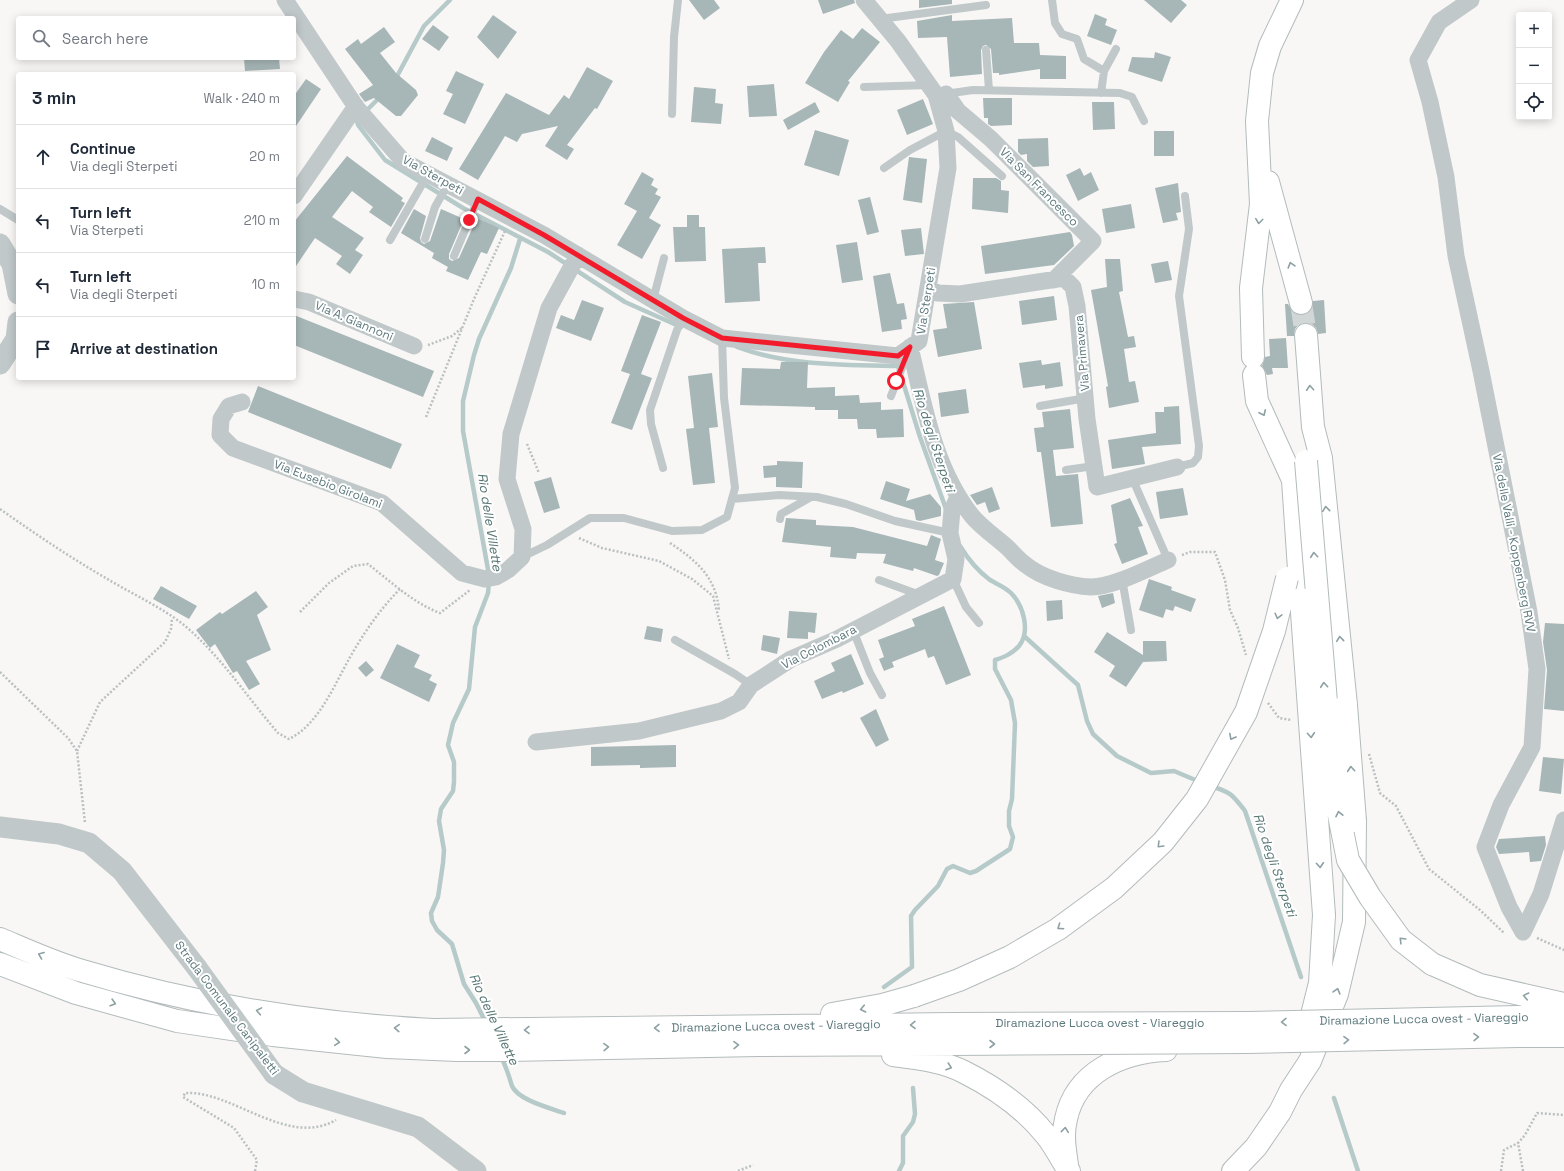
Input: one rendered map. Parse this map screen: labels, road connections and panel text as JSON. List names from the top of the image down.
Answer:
{
  "streets": {
    "highway": ["Diramazione Lucca ovest - Viareggio"],
    "street": [
      "Via Sterpeti",
      "Via San Francesco",
      "Via A. Giannoni",
      "Via Primavera",
      "Via Eusebio Girolami",
      "Via delle Valli - Koppenberg RVV",
      "Via Colombara",
      "Strada Comunale Canipaletti"
    ]
  },
  "crossings": [
    ["Via Sterpeti", "Via San Francesco"],
    ["Via Sterpeti", "Via Primavera"],
    ["Via San Francesco", "Via Primavera"]
  ],
  "water": ["Rio degli Sterpeti", "Rio delle Villette"],
  "page": {
    "map_buttons": ["+", "−"],
    "search": "Search here",
    "heading": ["3 min", "Walk · 240 m"],
    "list": [
      ["Continue", "Via degli Sterpeti", "20 m"],
      ["Turn left", "Via Sterpeti", "210 m"],
      ["Turn left", "Via degli Sterpeti", "10 m"],
      "Arrive at destination"
    ]
  }
}
